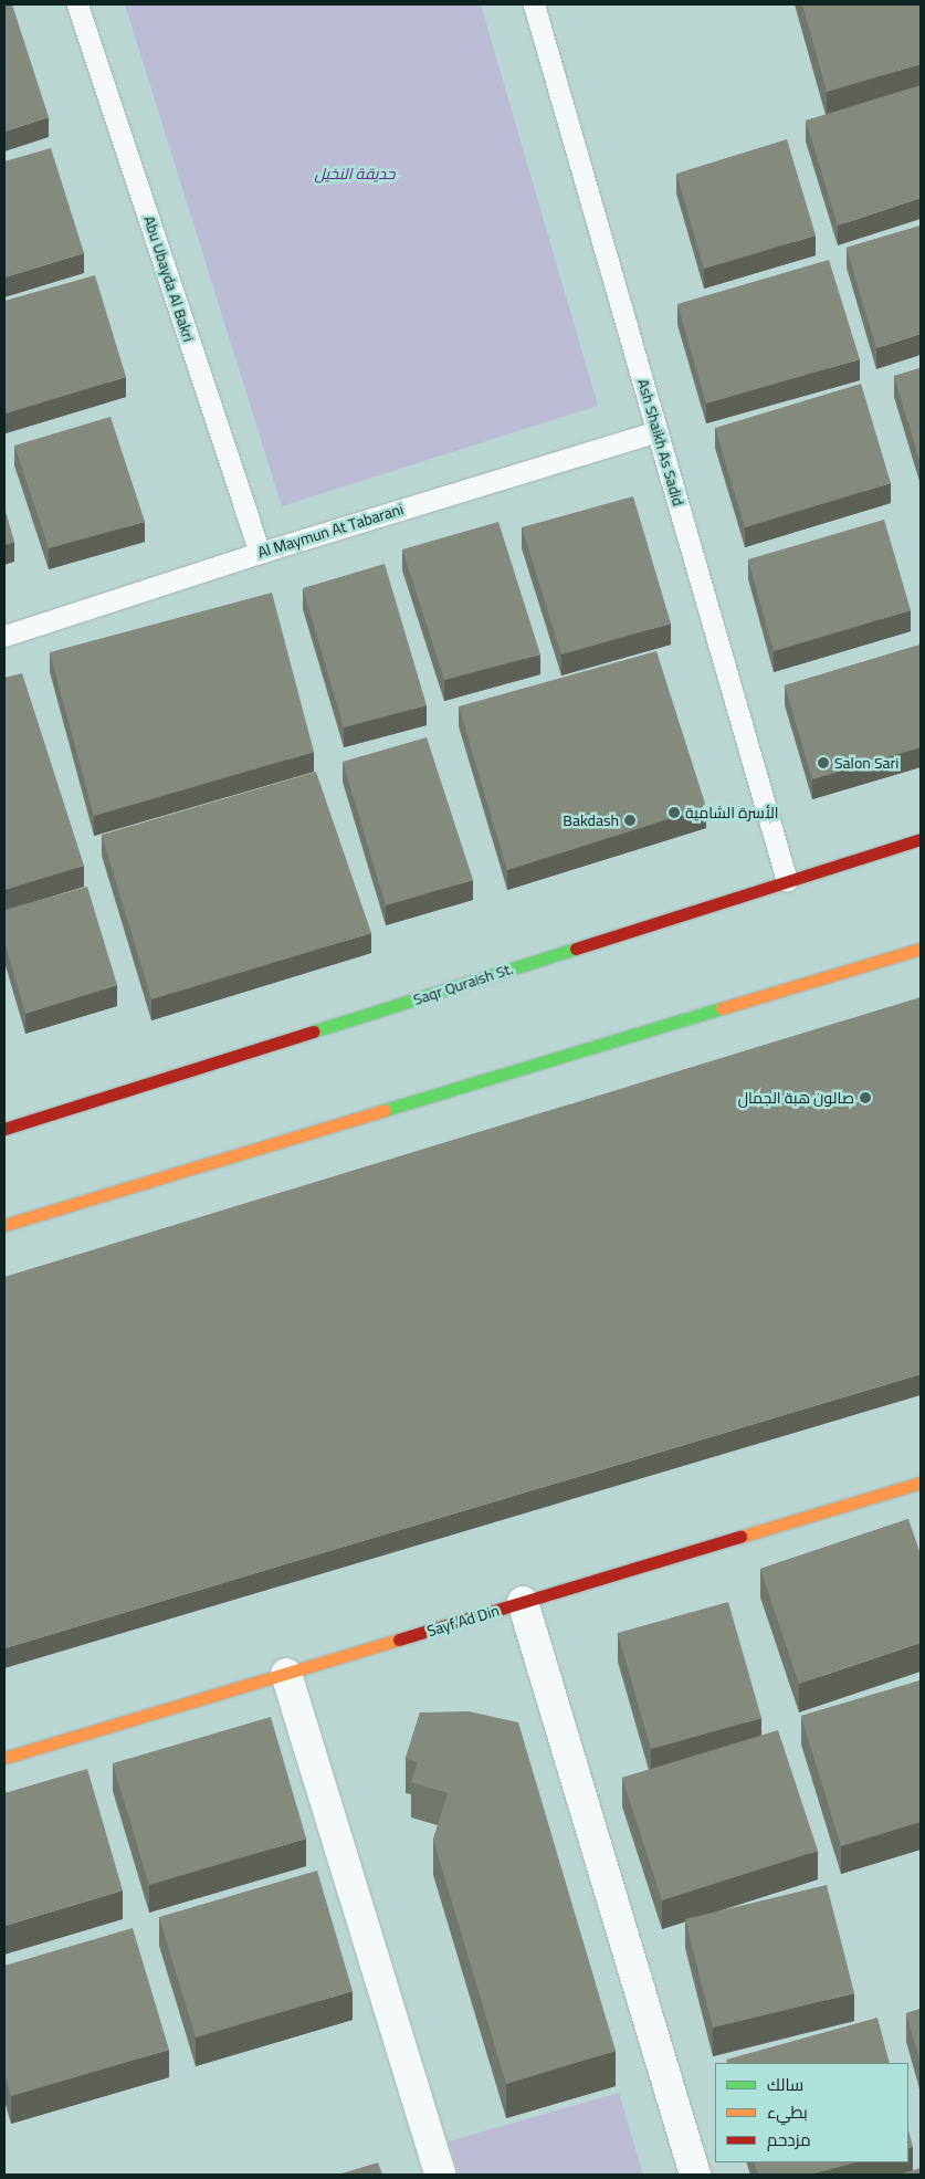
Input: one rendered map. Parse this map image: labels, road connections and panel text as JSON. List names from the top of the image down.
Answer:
{
  "streets": {
    "street": ["Saqr Quraish St.", "Sayf Ad Din"],
    "lane": ["Abu Ubayda Al Bakri", "Ash Shaikh As Sadid", "Al Maymun At Tabarani"]
  },
  "crossings": [
    ["Abu Ubayda Al Bakri", "Al Maymun At Tabarani"],
    ["Ash Shaikh As Sadid", "Al Maymun At Tabarani"],
    ["Ash Shaikh As Sadid", "Saqr Quraish St."]
  ],
  "parks": ["حديقة النخيل"],
  "places": [
    "Salon Sari",
    "الأسرة الشامية",
    "Bakdash",
    "صالون هبة الجمال"
  ],
  "legend": ["سالك", "بطيء", "مزدحم"]
}
